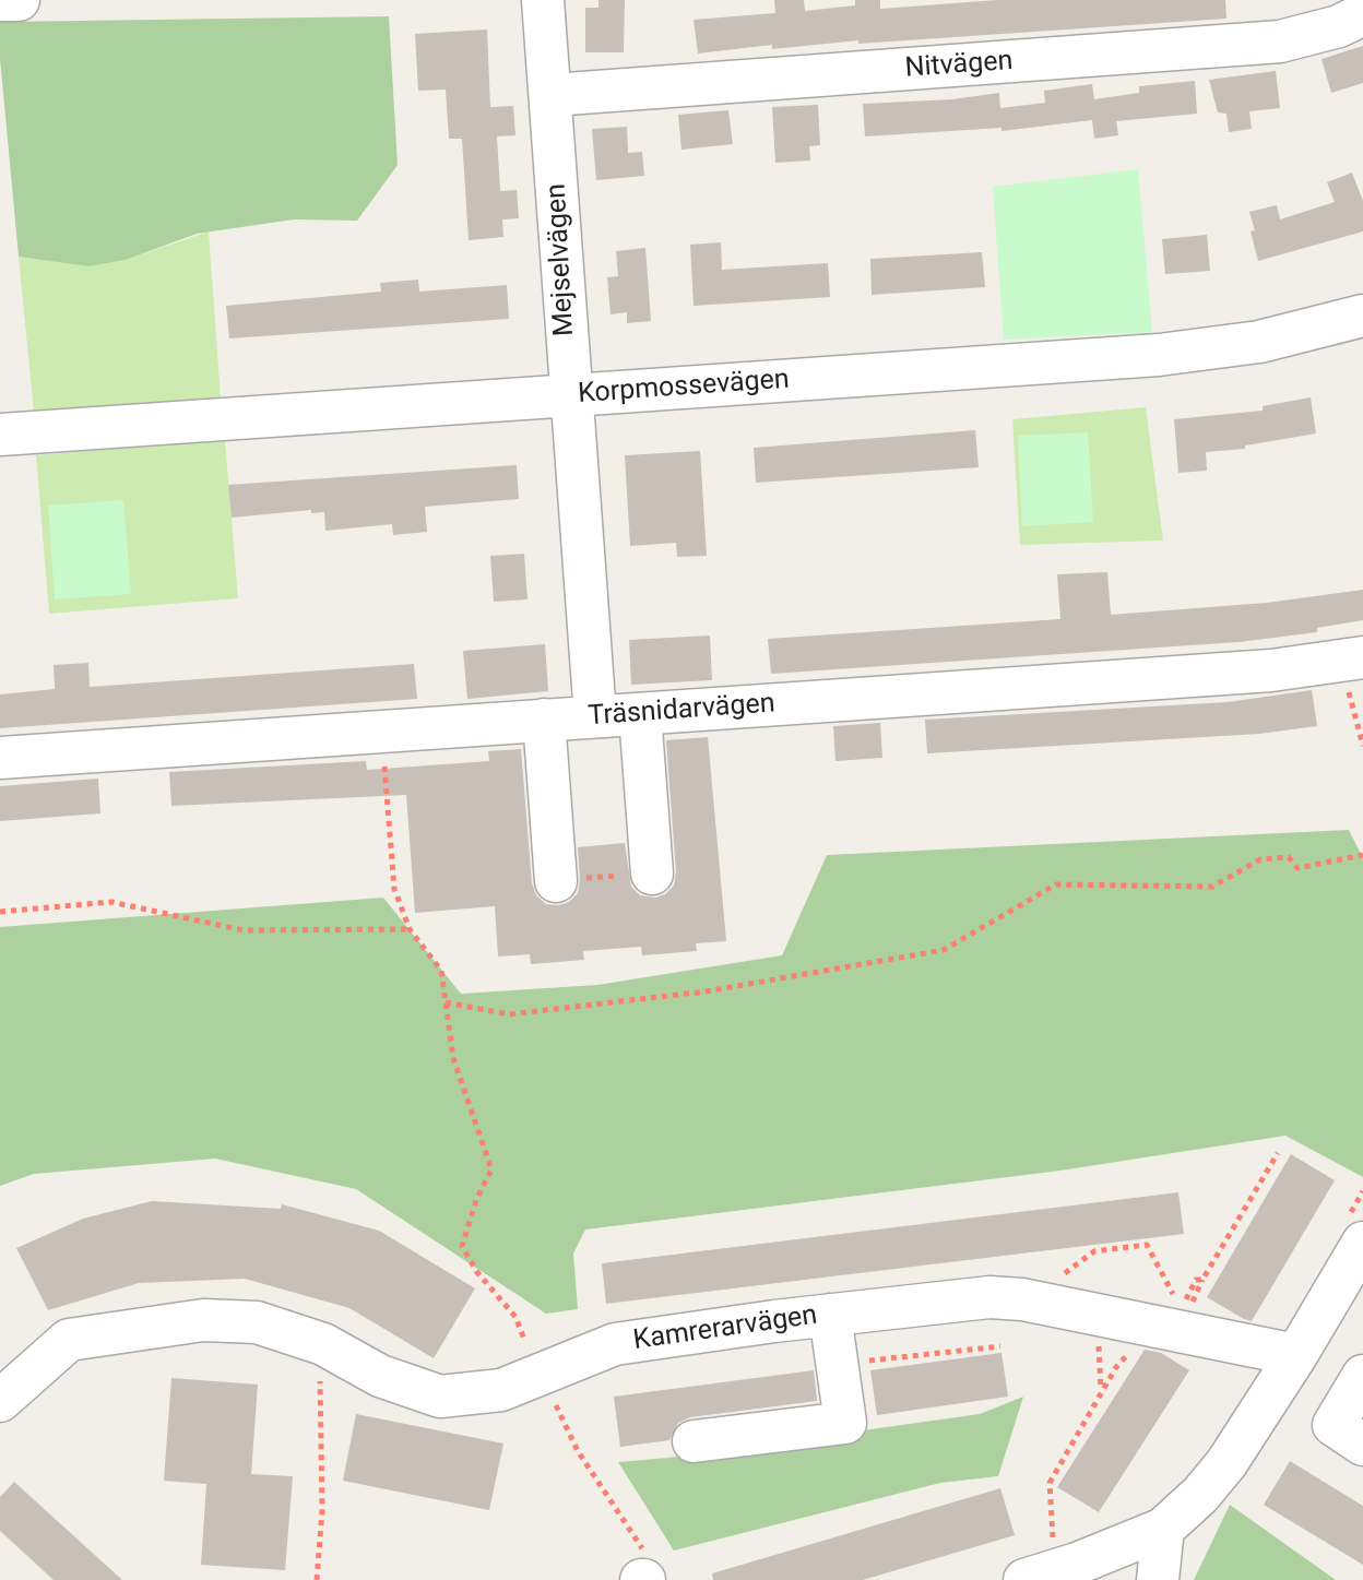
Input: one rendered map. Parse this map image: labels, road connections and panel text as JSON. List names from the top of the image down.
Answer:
{
  "streets": {
    "street": [
      "Nitvägen",
      "Mejselvägen",
      "Korpmossevägen",
      "Träsnidarvägen",
      "Kamrerarvägen"
    ]
  },
  "crossings": [
    ["Nitvägen", "Mejselvägen"],
    ["Mejselvägen", "Korpmossevägen"],
    ["Mejselvägen", "Träsnidarvägen"]
  ]
}
